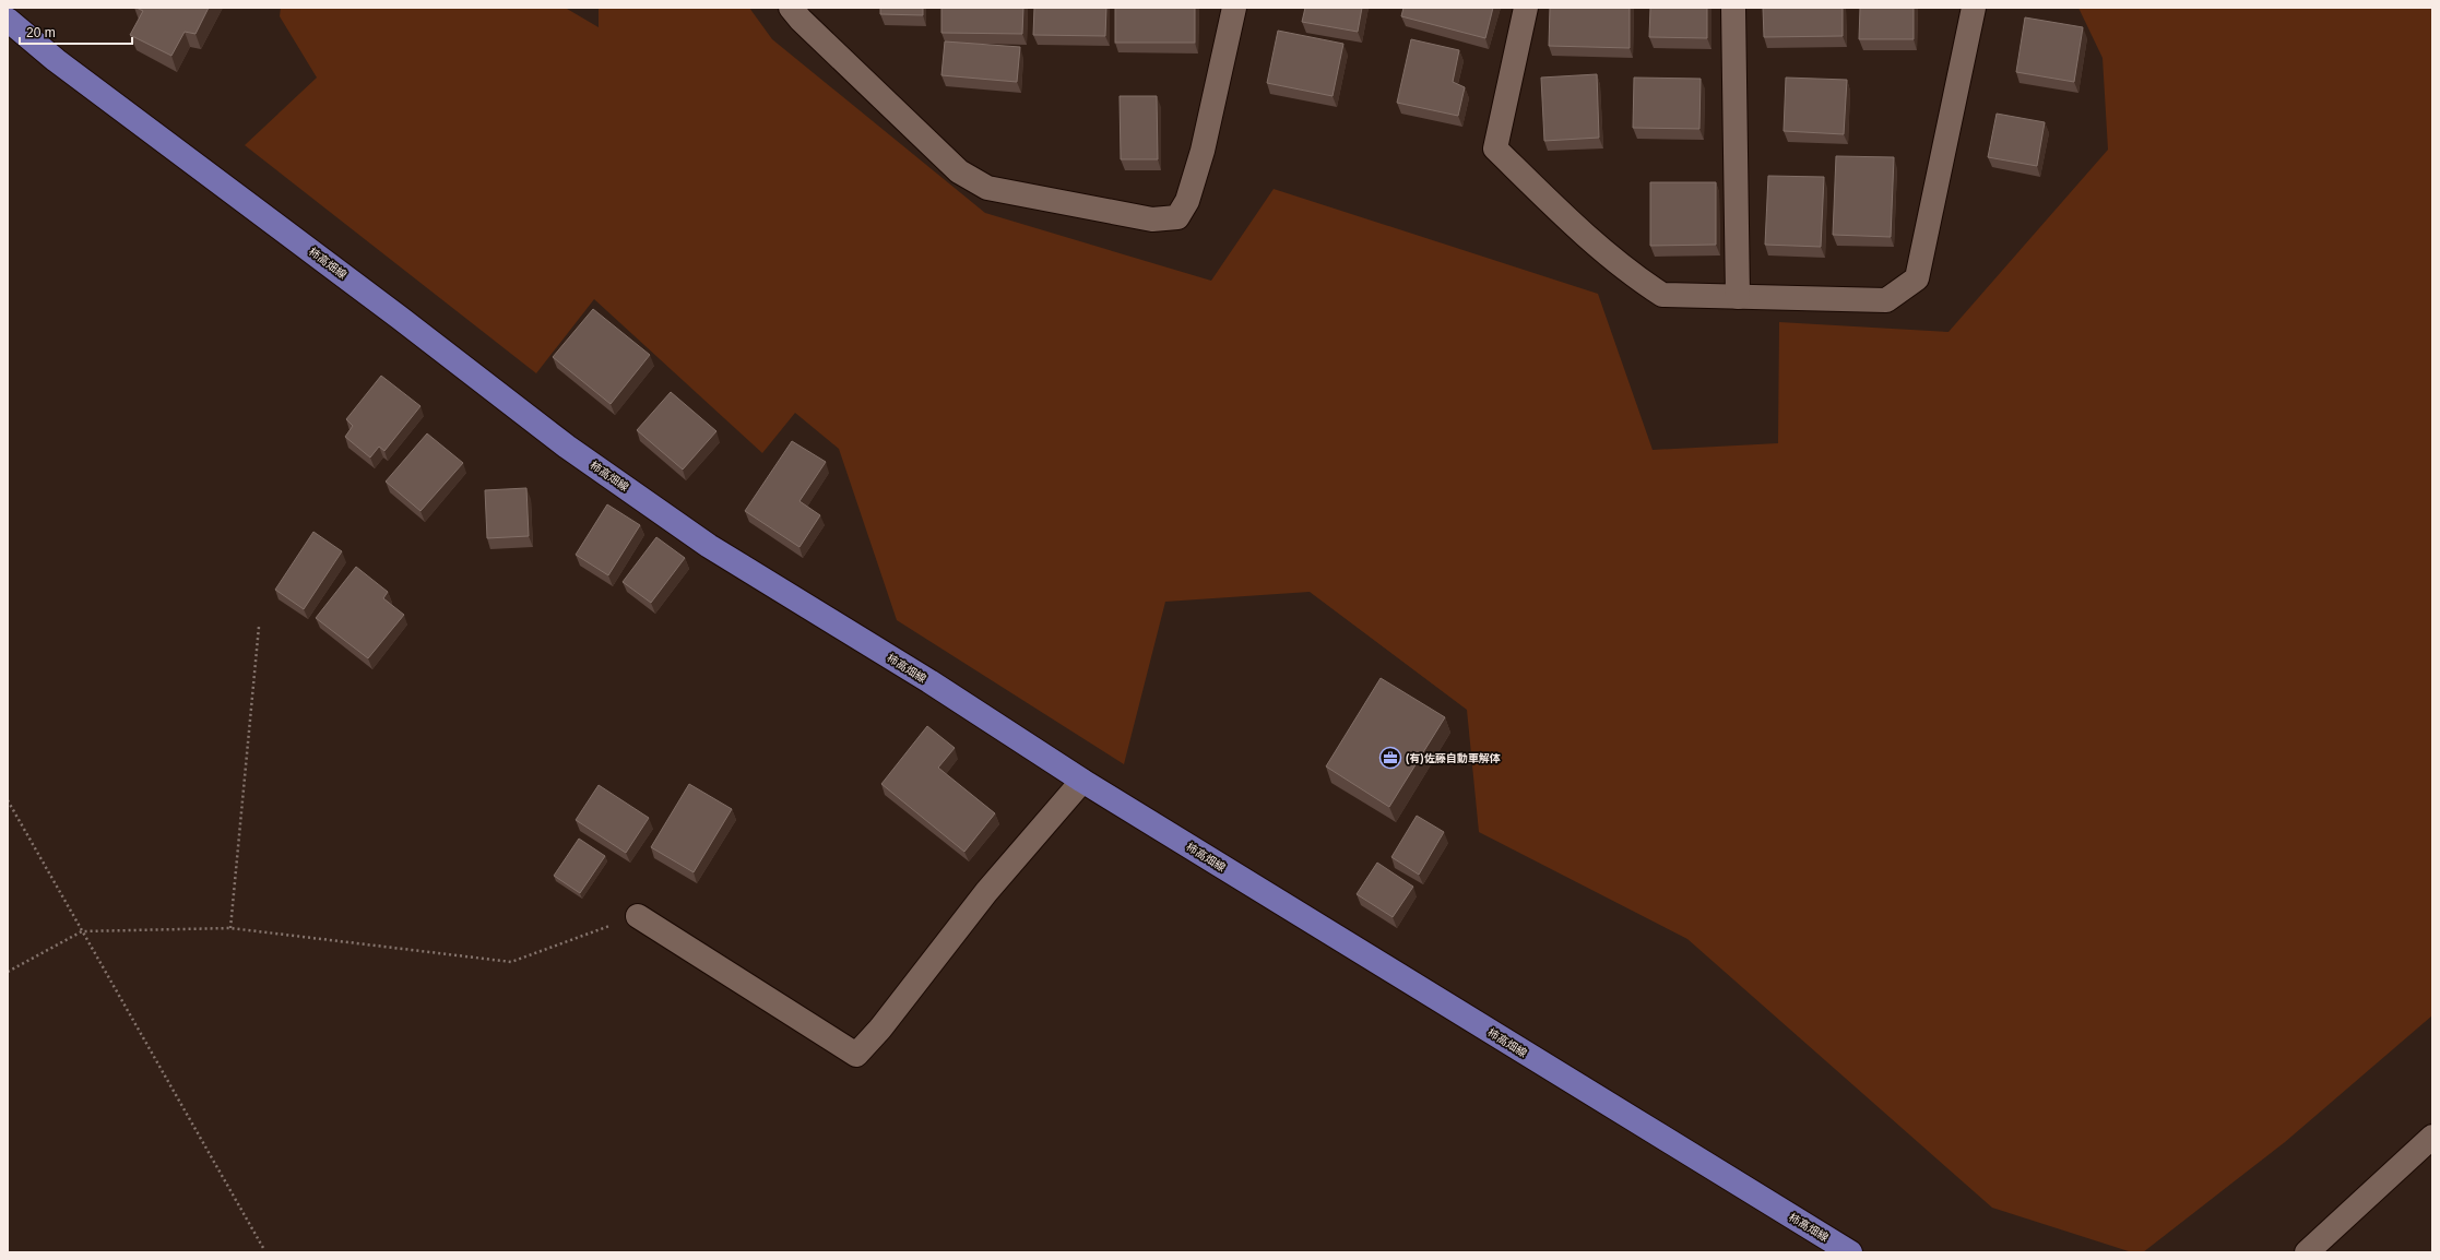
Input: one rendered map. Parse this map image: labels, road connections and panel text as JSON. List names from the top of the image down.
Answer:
{
  "streets": {
    "main road": ["柿高畑線"]
  },
  "places": {
    "office": ["(有)佐藤自動車解体"]
  },
  "scale_bar": "20 m"
}
